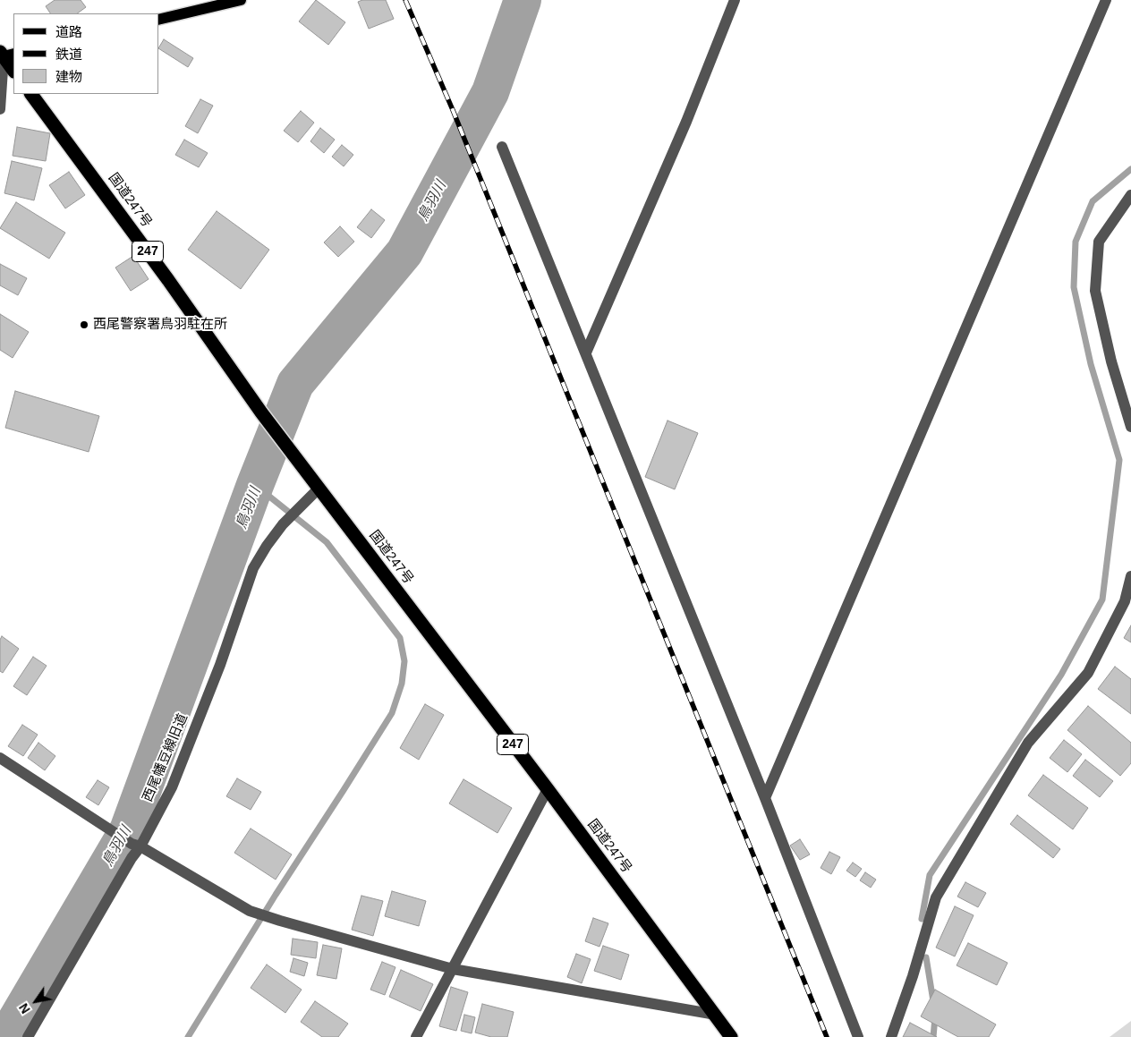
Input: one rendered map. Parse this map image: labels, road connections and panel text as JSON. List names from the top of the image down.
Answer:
{
  "streets": {
    "highway": ["国道247号", "247"],
    "street": ["西尾幡豆線旧道"]
  },
  "crossings": [
    ["国道247号", "西尾幡豆線旧道"]
  ],
  "water": ["鳥羽川"],
  "places": ["西尾警察署鳥羽駐在所"],
  "legend": ["道路", "鉄道", "建物"],
  "north": "bottom left"
}
